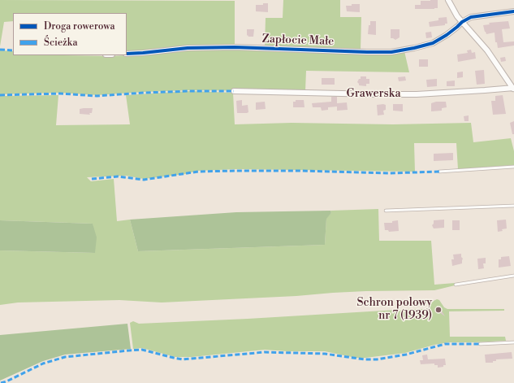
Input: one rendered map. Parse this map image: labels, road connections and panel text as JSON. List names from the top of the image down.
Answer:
{
  "streets": {
    "street": ["Zapłocie Małe", "Grawerska"]
  },
  "places": ["Schron polowy nr 7 (1939)"],
  "legend": ["Droga rowerowa", "Ścieżka"]
}
